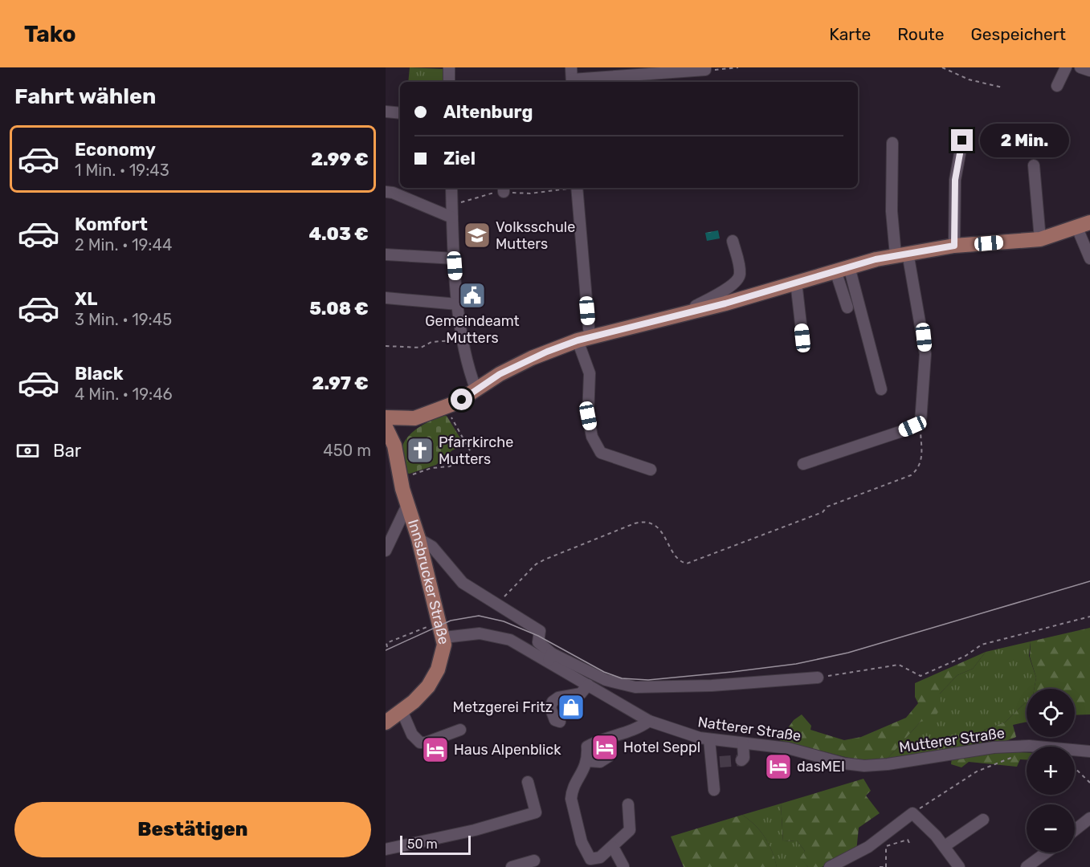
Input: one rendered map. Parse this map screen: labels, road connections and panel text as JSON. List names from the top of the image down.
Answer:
{
  "streets": {
    "main road": ["Innsbrucker Straße"],
    "street": ["Natterer Straße", "Mutterer Straße"]
  },
  "crossings": [
    ["Innsbrucker Straße", "Natterer Straße"],
    ["Natterer Straße", "Mutterer Straße"]
  ],
  "places": {
    "school or university": ["Volksschule Mutters"],
    "public building": ["Gemeindeamt Mutters"],
    "church": ["Pfarrkirche Mutters"],
    "shop": ["Metzgerei Fritz"],
    "hotel": ["Hotel Seppl", "Haus Alpenblick", "dasMEI"]
  },
  "scale_bar": "50 m",
  "page": {
    "header": "Tako",
    "nav": ["Karte", "Route", "Gespeichert"],
    "heading": "Fahrt wählen",
    "banner": ["Altenburg", "Ziel"],
    "bubble": "2 Min.",
    "list": [
      {
        "name": "Economy",
        "note": "1 Min. · 19:43",
        "value": "2.99 €"
      },
      {
        "name": "Komfort",
        "note": "2 Min. · 19:44",
        "value": "4.03 €"
      },
      {
        "name": "XL",
        "note": "3 Min. · 19:45",
        "value": "5.08 €"
      },
      {
        "name": "Black",
        "note": "4 Min. · 19:46",
        "value": "2.97 €"
      }
    ],
    "pay": ["Bar", "450 m"],
    "map_buttons": ["+", "−"],
    "buttons": "Bestätigen",
    "scale": "50 m"
  }
}
